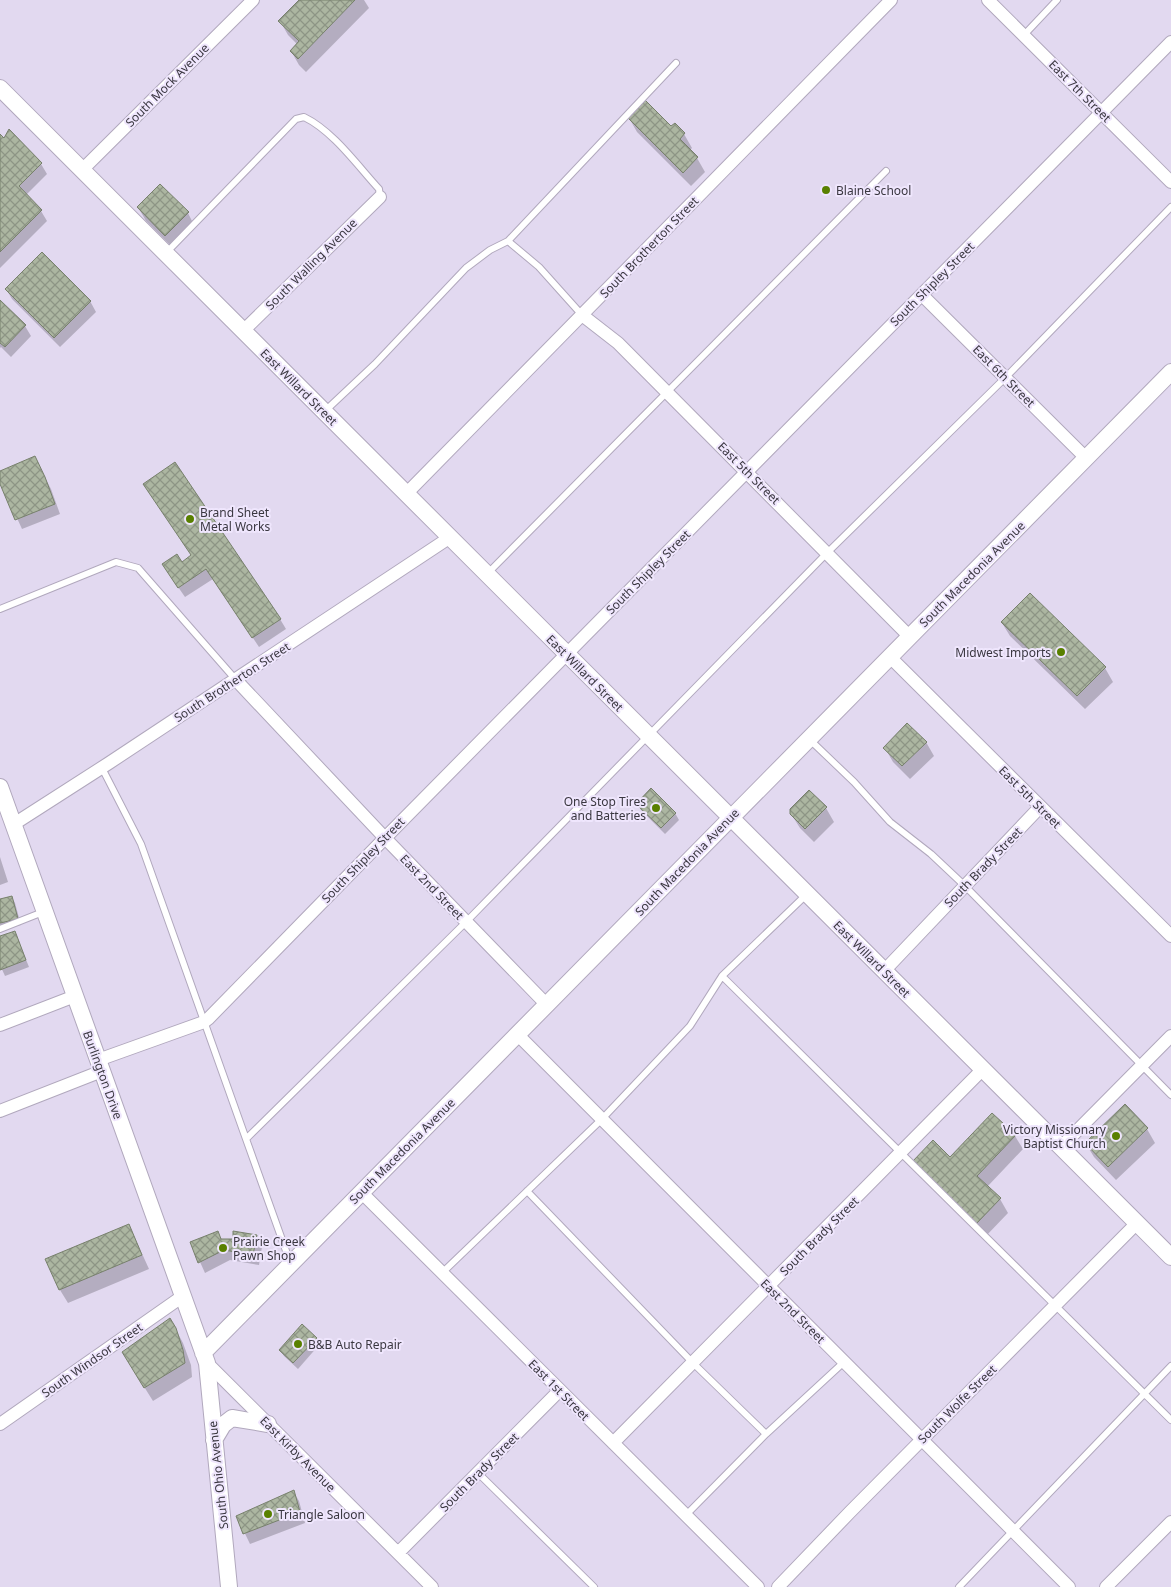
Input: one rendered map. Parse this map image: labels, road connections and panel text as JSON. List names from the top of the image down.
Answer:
{
  "streets": {
    "street": [
      "South Mock Avenue",
      "East 7th Street",
      "South Brotherton Street",
      "South Walling Avenue",
      "South Shipley Street",
      "East 6th Street",
      "East Willard Street",
      "East 5th Street",
      "South Macedonia Avenue",
      "South Brady Street",
      "East 2nd Street",
      "Burlington Drive",
      "South Windsor Street",
      "East 1st Street",
      "South Wolfe Street",
      "East Kirby Avenue",
      "South Ohio Avenue"
    ]
  },
  "crossings": [
    ["South Mock Avenue", "East Willard Street"],
    ["East 7th Street", "South Shipley Street"],
    ["South Brotherton Street", "East Willard Street"],
    ["South Brotherton Street", "East 5th Street"],
    ["South Brotherton Street", "East 2nd Street"],
    ["South Brotherton Street", "Burlington Drive"],
    ["South Walling Avenue", "East Willard Street"],
    ["South Shipley Street", "East 6th Street"],
    ["South Shipley Street", "East Willard Street"],
    ["South Shipley Street", "East 5th Street"],
    ["South Shipley Street", "East 2nd Street"],
    ["South Shipley Street", "Burlington Drive"],
    ["East 6th Street", "South Macedonia Avenue"],
    ["East Willard Street", "South Macedonia Avenue"],
    ["East Willard Street", "South Brady Street"],
    ["East Willard Street", "South Wolfe Street"],
    ["East 5th Street", "South Macedonia Avenue"],
    ["East 5th Street", "South Brady Street"],
    ["South Macedonia Avenue", "East 2nd Street"],
    ["South Macedonia Avenue", "Burlington Drive"],
    ["South Macedonia Avenue", "East 1st Street"],
    ["South Macedonia Avenue", "East Kirby Avenue"],
    ["South Macedonia Avenue", "South Ohio Avenue"],
    ["South Brady Street", "East 2nd Street"],
    ["South Brady Street", "East 1st Street"],
    ["South Brady Street", "East Kirby Avenue"],
    ["East 2nd Street", "South Wolfe Street"],
    ["Burlington Drive", "South Windsor Street"],
    ["Burlington Drive", "East Kirby Avenue"],
    ["Burlington Drive", "South Ohio Avenue"],
    ["East Kirby Avenue", "South Ohio Avenue"]
  ],
  "places": [
    "Blaine School",
    "Brand Sheet Metal Works",
    "Midwest Imports",
    "One Stop Tires and Batteries",
    "Victory Missionary Baptist Church",
    "Prairie Creek Pawn Shop",
    "B&B Auto Repair",
    "Triangle Saloon"
  ]
}
